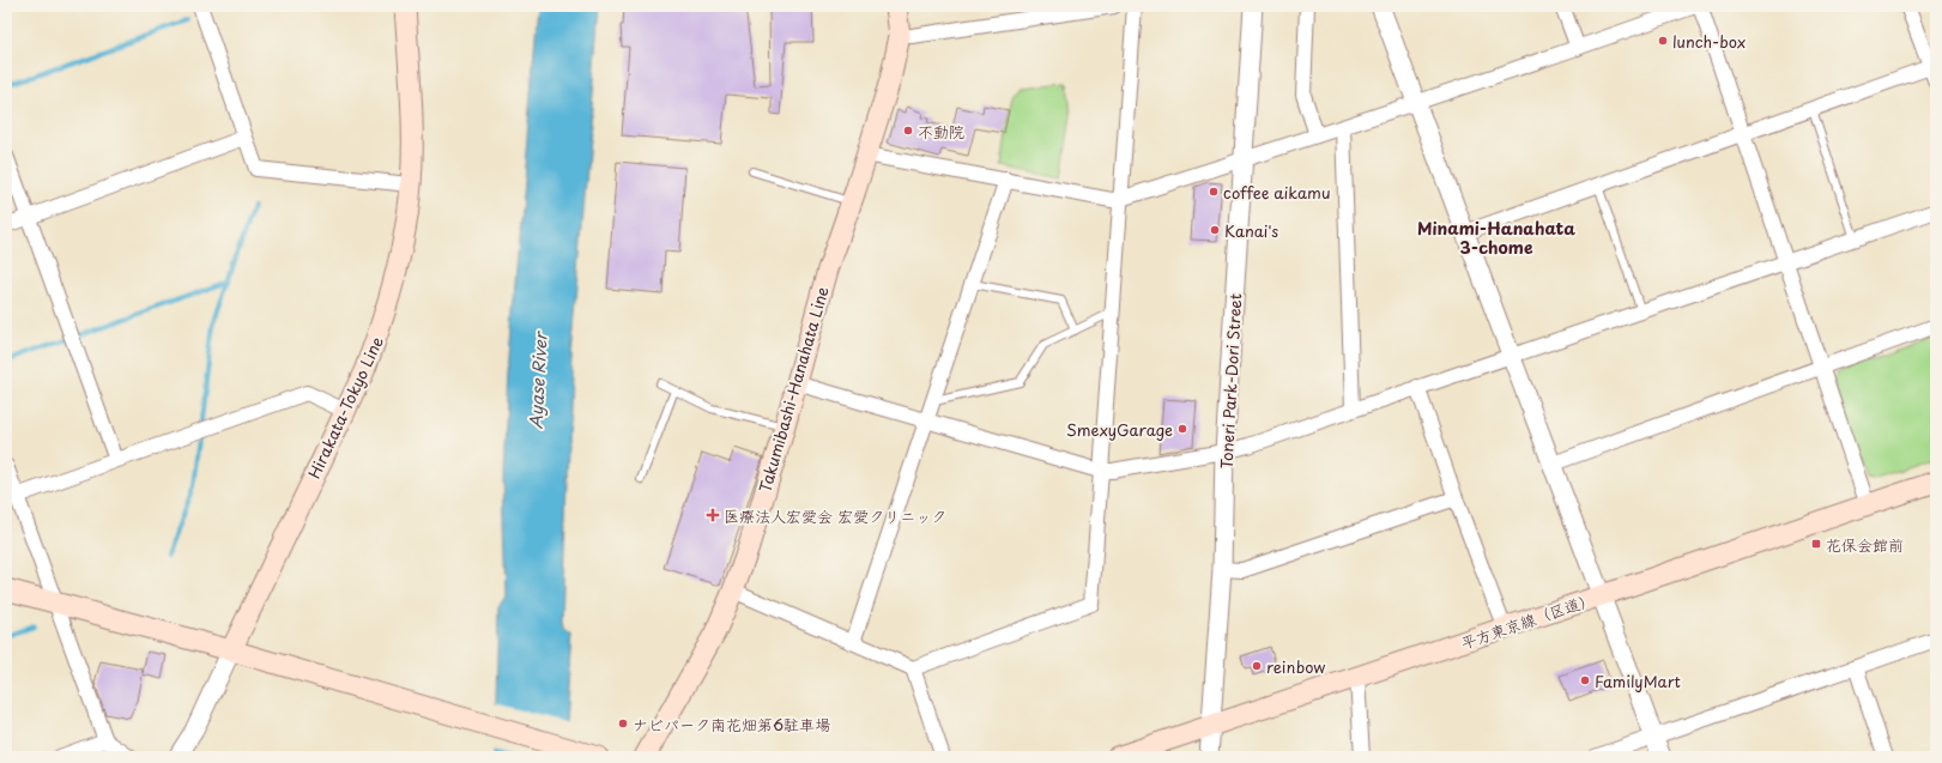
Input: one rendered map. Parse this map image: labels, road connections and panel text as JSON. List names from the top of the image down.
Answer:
{
  "streets": {
    "main road": ["Takumibashi-Hanahata Line", "Hirakata-Tokyo Line", "平方東京線（区道）"],
    "street": ["Toneri Park-Dori Street"]
  },
  "crossings": [
    ["Toneri Park-Dori Street", "平方東京線（区道）"]
  ],
  "districts": ["Minami-Hanahata 3-chome"],
  "water": ["Ayase River"],
  "places": {
    "other": [
      "lunch-box",
      "不動院",
      "coffee aikamu",
      "Kanai's",
      "SmexyGarage",
      "reinbow",
      "FamilyMart",
      "ナビパーク南花畑第6駐車場"
    ],
    "health": ["医療法人宏愛会 宏愛クリニック"],
    "transit": ["花保会館前"]
  }
}
